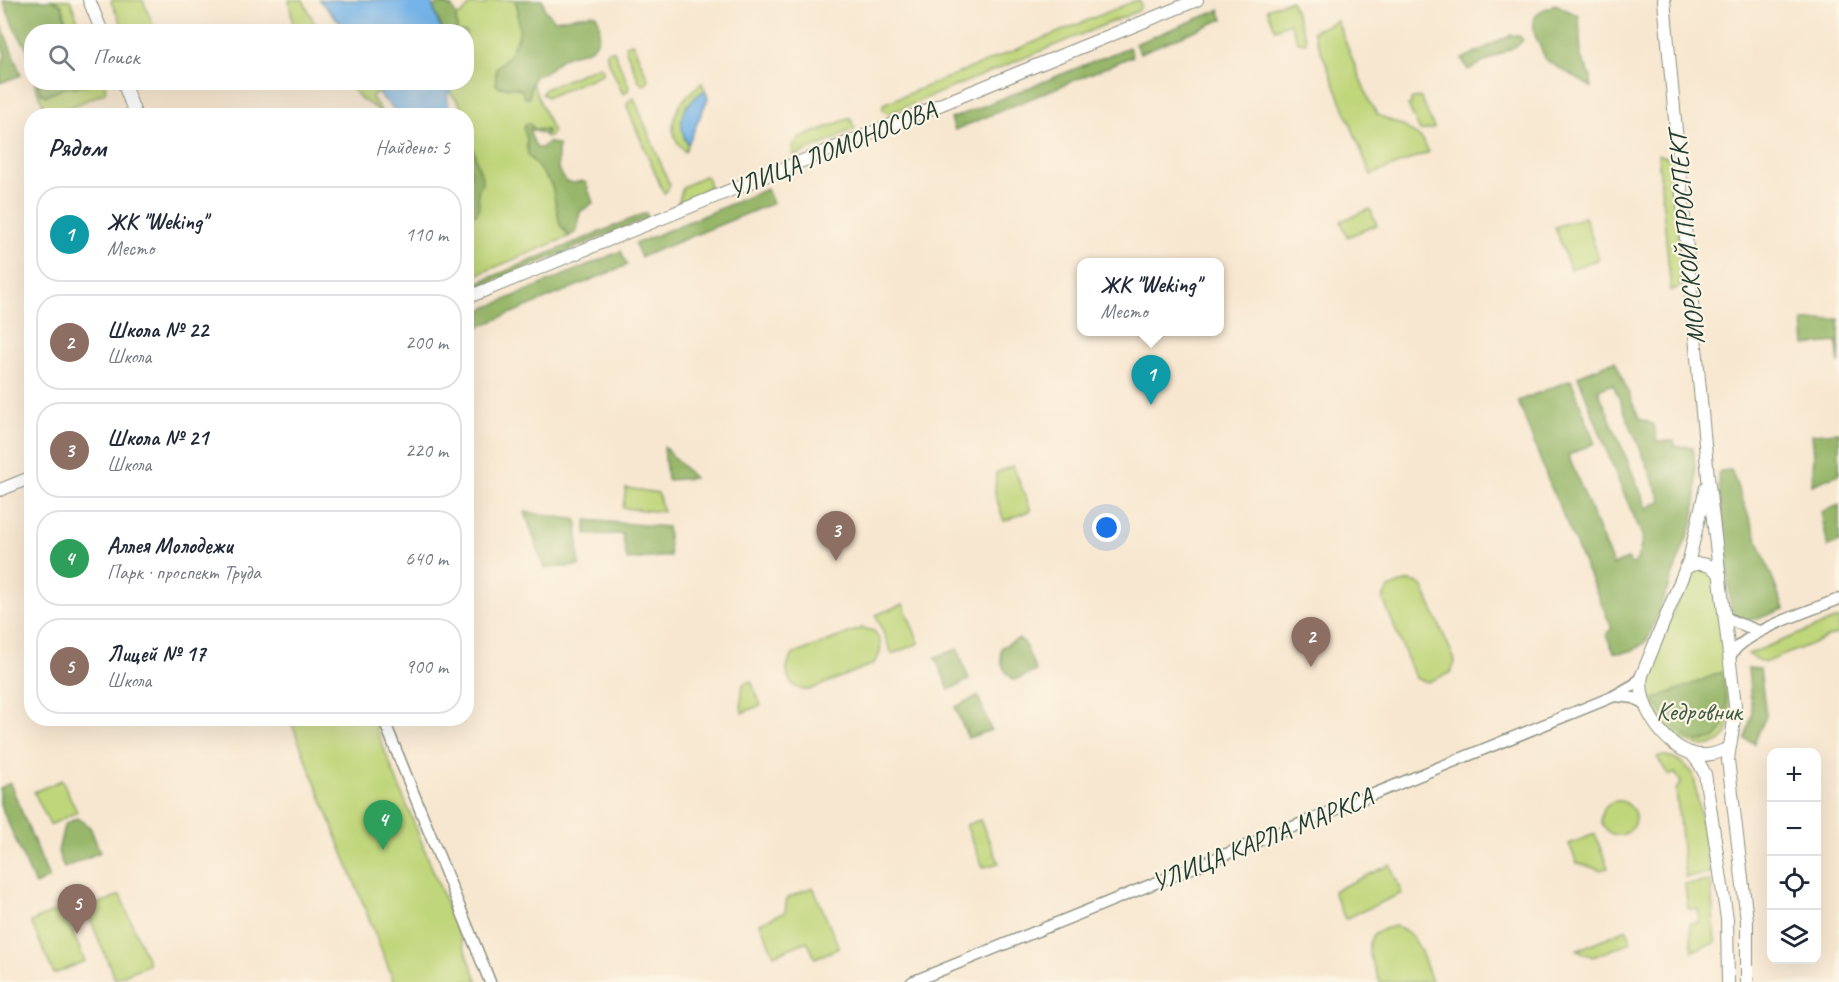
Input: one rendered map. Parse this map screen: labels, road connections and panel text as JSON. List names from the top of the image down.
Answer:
{
  "streets": {
    "main road": ["УЛИЦА ЛОМОНОСОВА", "МОРСКОЙ ПРОСПЕКТ"],
    "street": ["УЛИЦА КАРЛА МАРКСА"]
  },
  "parks": ["Кедровник"],
  "page": {
    "search": "Поиск",
    "heading": ["Рядом", "Найдено: 5"],
    "list": [
      {
        "mark": "1",
        "name": "ЖК \"Weking\"",
        "note": "Место",
        "value": "110 m"
      },
      {
        "mark": "2",
        "name": "Школа № 22",
        "note": "Школа",
        "value": "200 m"
      },
      {
        "mark": "3",
        "name": "Школа № 21",
        "note": "Школа",
        "value": "220 m"
      },
      {
        "mark": "4",
        "name": "Аллея Молодежи",
        "note": "Парк · проспект Труда",
        "value": "640 m"
      },
      {
        "mark": "5",
        "name": "Лицей № 17",
        "note": "Школа",
        "value": "900 m"
      }
    ],
    "popup": ["ЖК \"Weking\"", "Место"],
    "pins": [
      "1",
      "3",
      "2",
      "4",
      "5"
    ],
    "map_buttons": ["+", "−"]
  }
}
